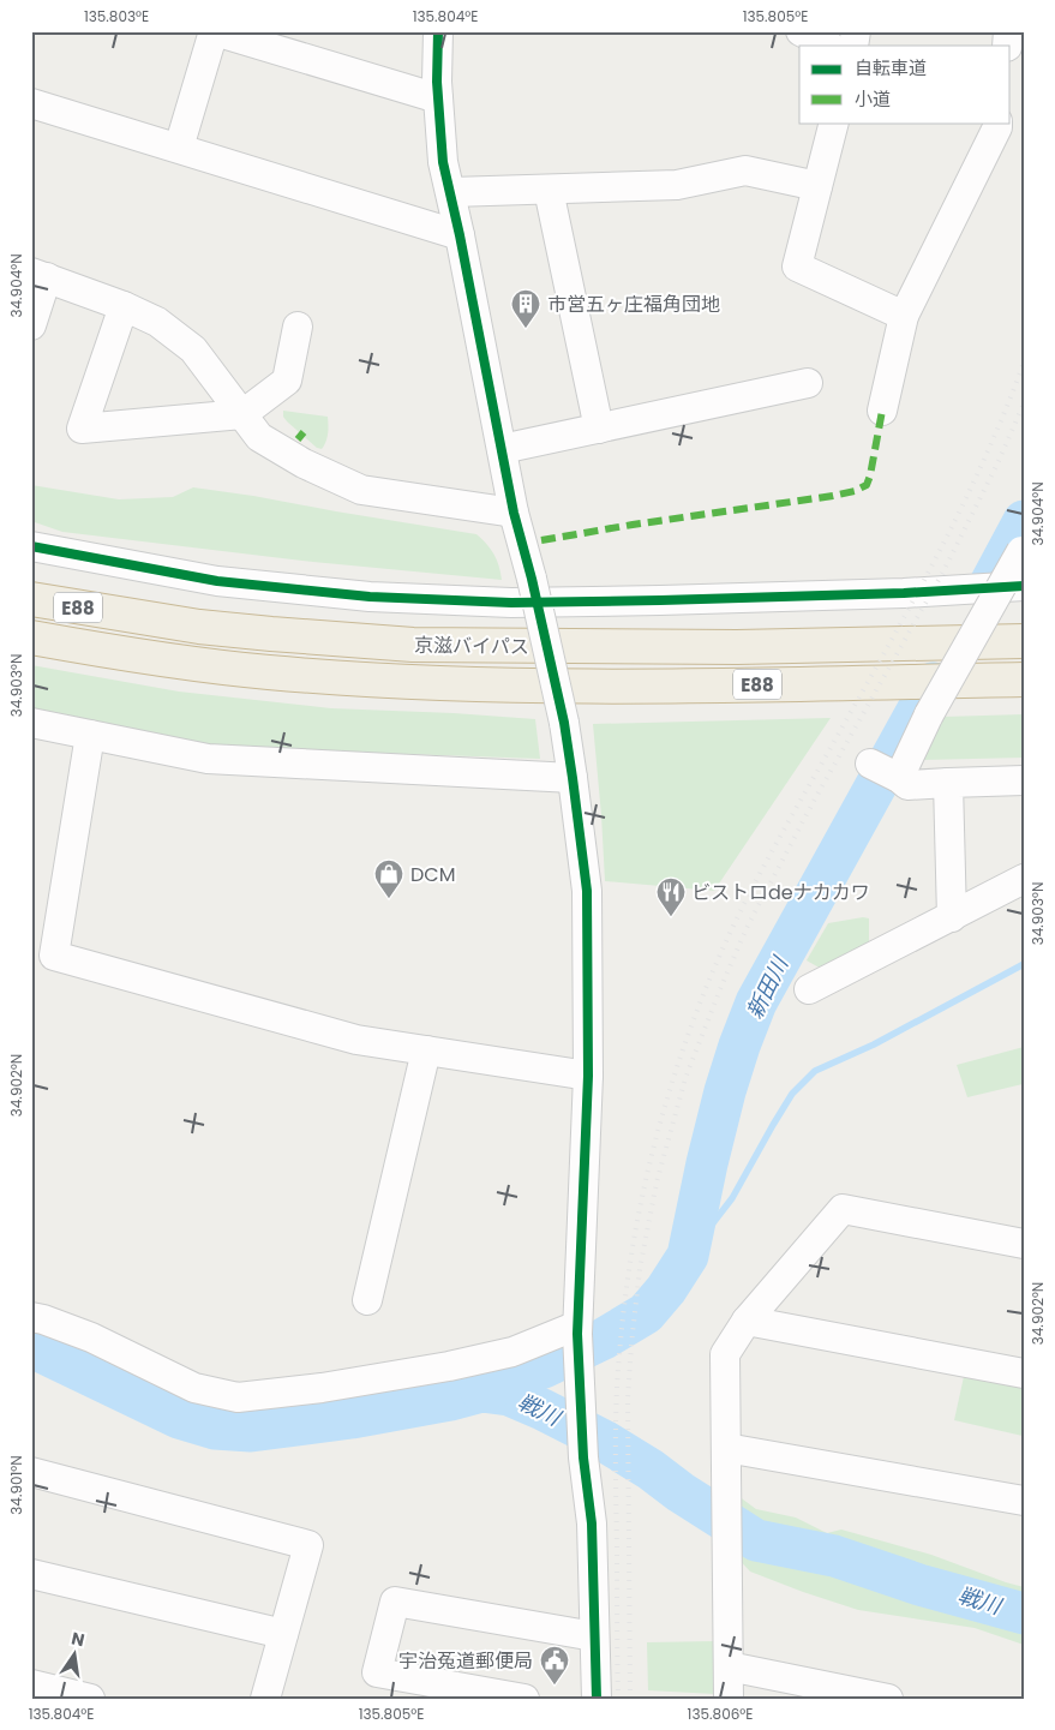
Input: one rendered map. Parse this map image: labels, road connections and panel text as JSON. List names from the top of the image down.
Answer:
{
  "streets": {
    "highway": ["E88", "京滋バイパス"]
  },
  "water": ["新田川", "戦川"],
  "places": {
    "building": ["市営五ヶ庄福角団地"],
    "shop": ["DCM"],
    "restaurant": ["ビストロdeナカカワ"],
    "public building": ["宇治菟道郵便局"]
  },
  "legend": ["自転車道", "小道"],
  "north": "top",
  "coordinates": [
    "135.803°E",
    "135.804°E",
    "135.805°E",
    "34.904°N",
    "34.903°N",
    "34.902°N",
    "34.901°N",
    "135.806°E"
  ]
}
